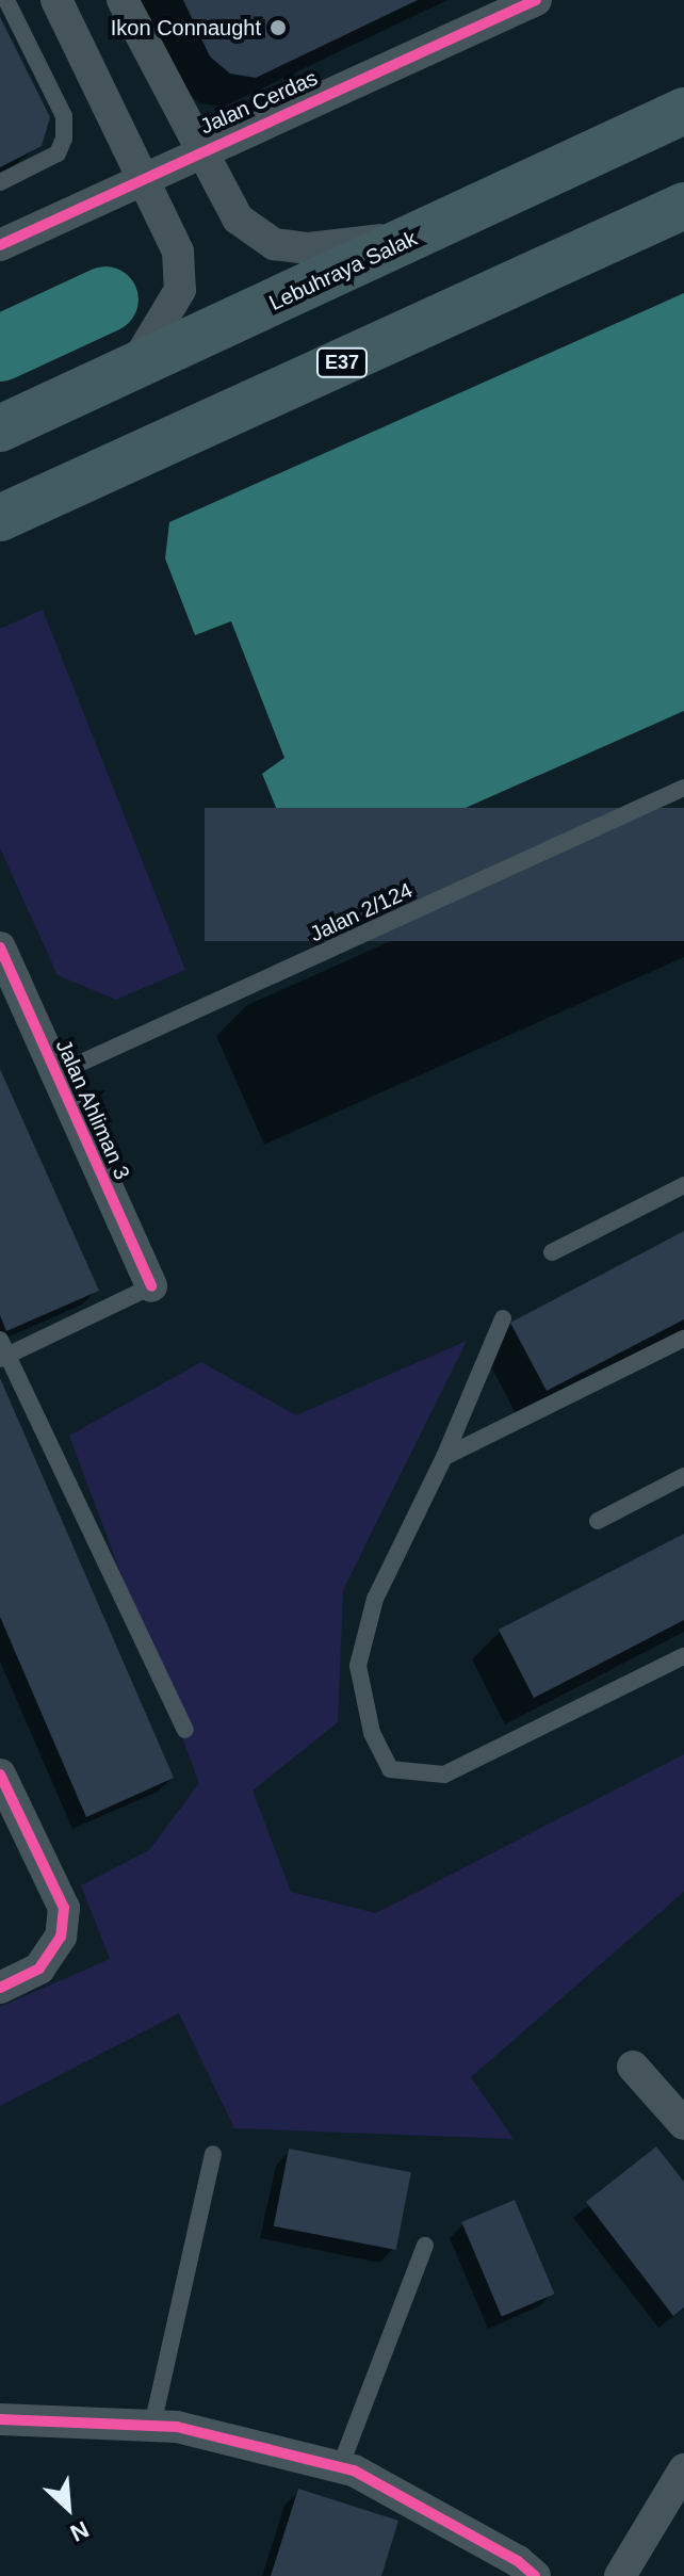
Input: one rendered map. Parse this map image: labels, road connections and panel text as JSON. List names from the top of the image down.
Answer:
{
  "streets": {
    "highway": ["Lebuhraya Salak", "E37"],
    "street": ["Jalan Cerdas", "Jalan Ahliman 3"],
    "lane": ["Jalan 2/124"]
  },
  "crossings": [
    ["Jalan 2/124", "Jalan Ahliman 3"]
  ],
  "places": ["Ikon Connaught"],
  "north": "bottom right"
}
